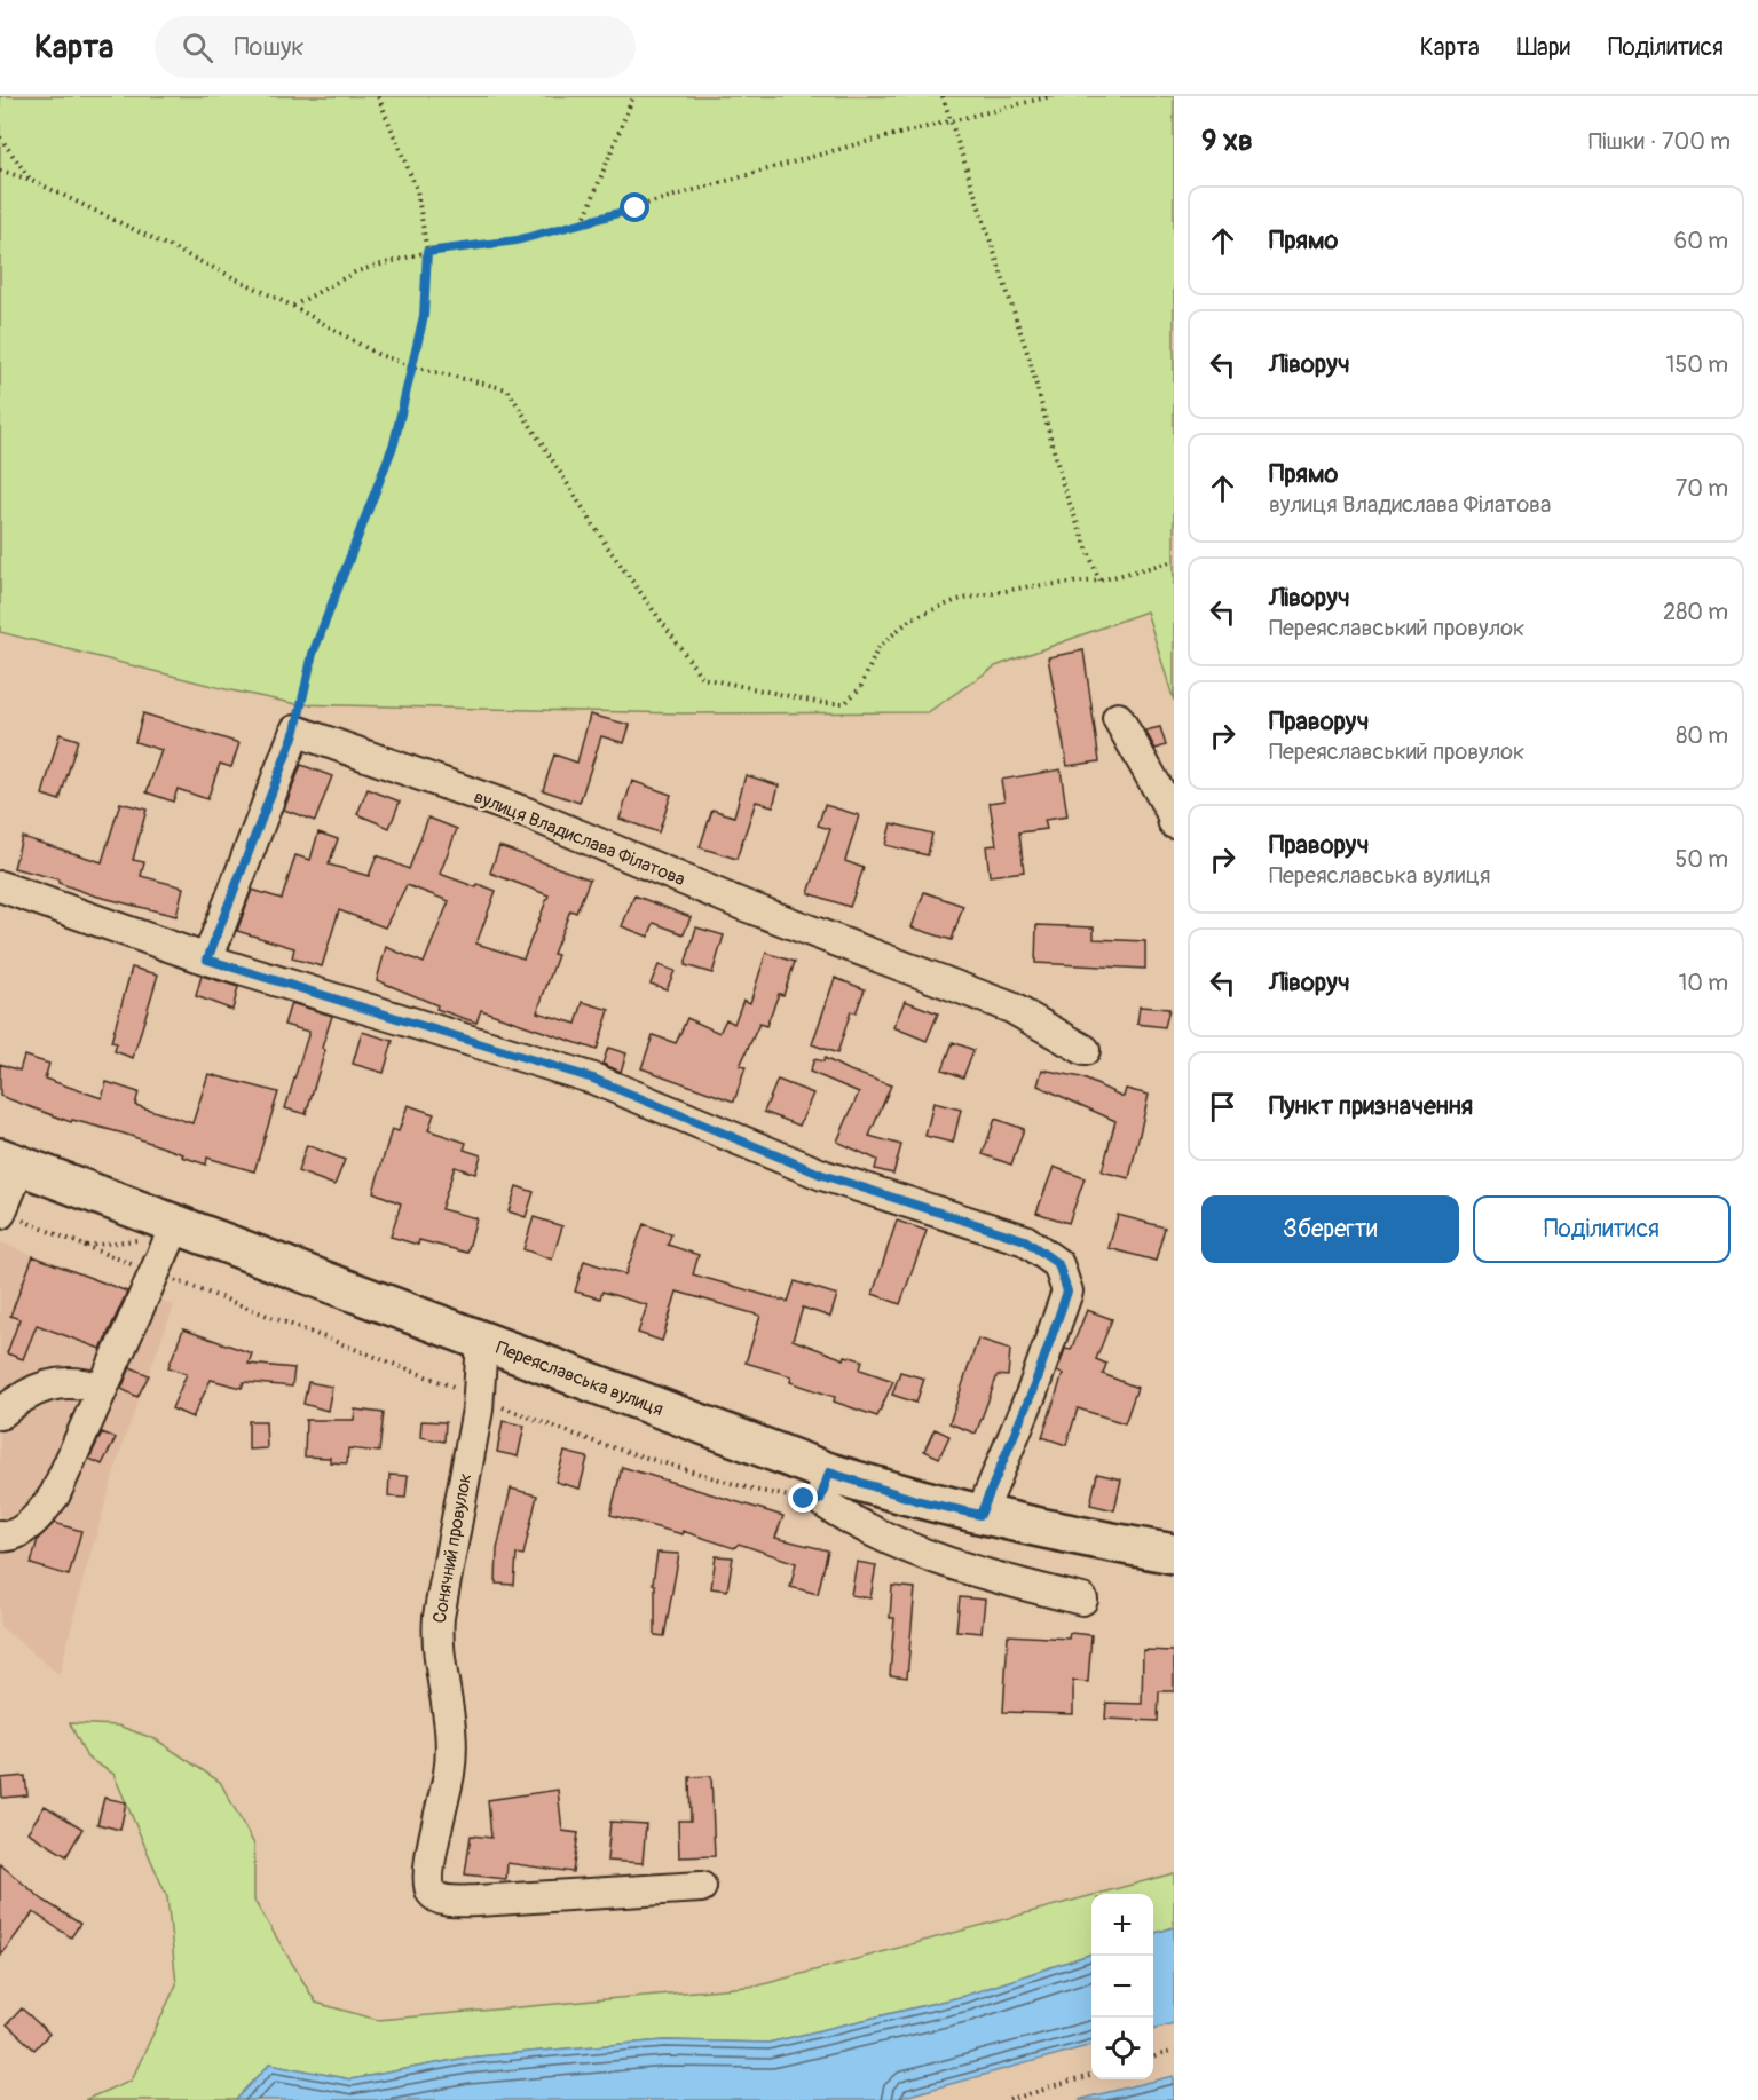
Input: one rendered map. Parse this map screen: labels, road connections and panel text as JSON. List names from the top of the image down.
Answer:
{
  "streets": {
    "main road": ["Переяславська вулиця"],
    "street": ["вулиця Владислава Філатова", "Сонячний провулок"]
  },
  "crossings": [
    ["Переяславська вулиця", "Сонячний провулок"]
  ],
  "page": {
    "header": "Карта",
    "search": "Пошук",
    "nav": ["Карта", "Шари", "Поділитися"],
    "heading": ["9 хв", "Пішки · 700 m"],
    "list": [
      ["Прямо", "60 m"],
      ["Ліворуч", "150 m"],
      ["Прямо", "вулиця Владислава Філатова", "70 m"],
      ["Ліворуч", "Переяславський провулок", "280 m"],
      ["Праворуч", "Переяславський провулок", "80 m"],
      ["Праворуч", "Переяславська вулиця", "50 m"],
      ["Ліворуч", "10 m"],
      "Пункт призначення"
    ],
    "buttons": ["Зберегти", "Поділитися"],
    "map_buttons": ["+", "−"]
  }
}
